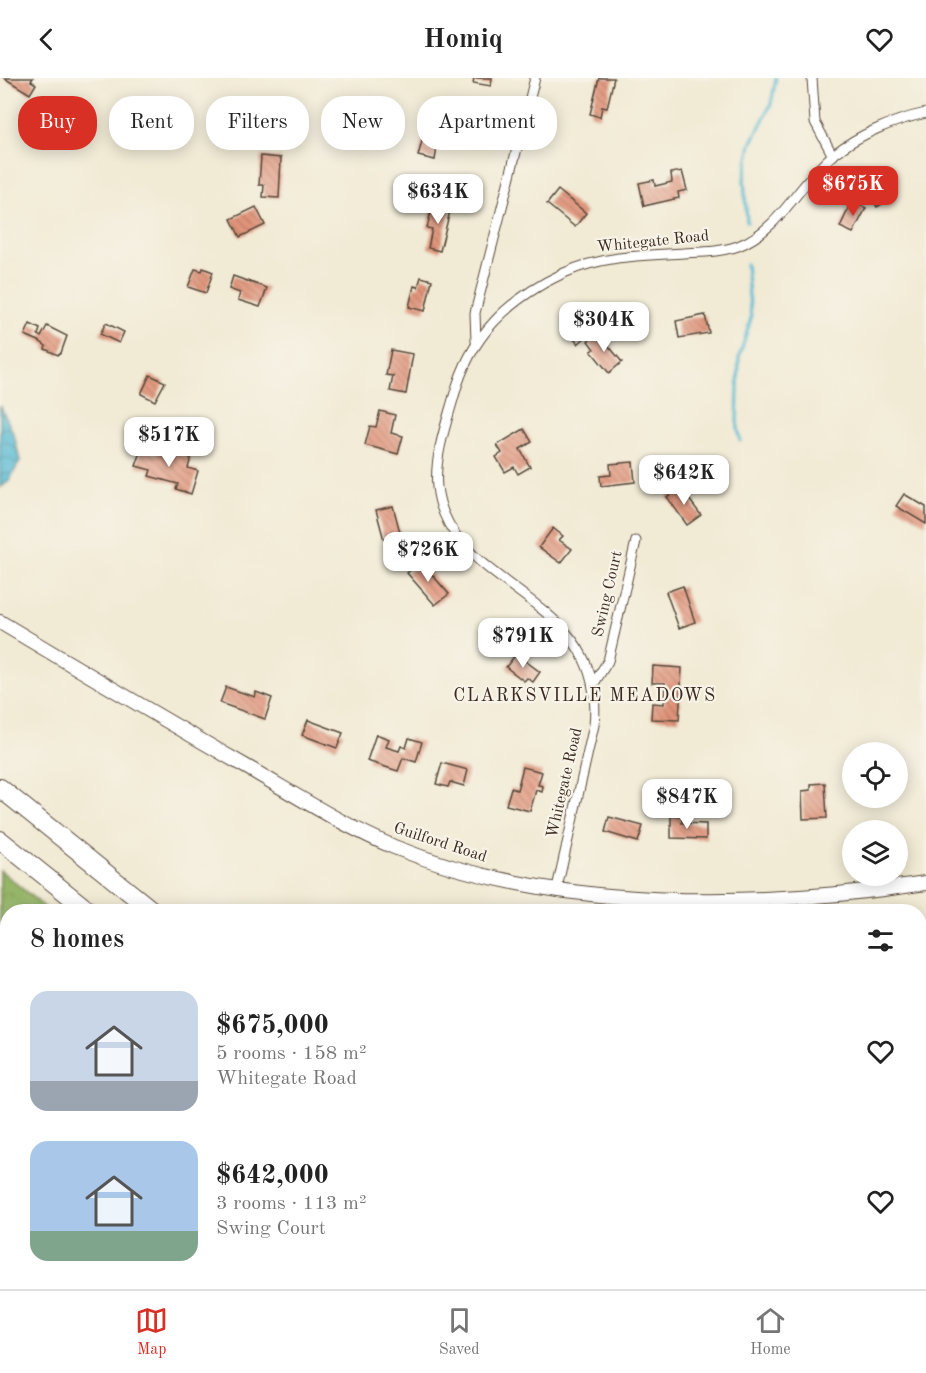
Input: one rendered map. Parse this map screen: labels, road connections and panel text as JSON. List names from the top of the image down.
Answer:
{
  "streets": {
    "main road": ["Guilford Road"],
    "street": ["Whitegate Road", "Swing Court"]
  },
  "crossings": [
    ["Whitegate Road", "Swing Court"],
    ["Whitegate Road", "Guilford Road"]
  ],
  "districts": ["CLARKSVILLE MEADOWS"],
  "page": {
    "header": "Homiq",
    "chip": [
      "Buy",
      "Rent",
      "Filters",
      "New",
      "Apartment"
    ],
    "price": [
      "$675K",
      "$634K",
      "$304K",
      "$517K",
      "$642K",
      "$726K",
      "$791K",
      "$847K"
    ],
    "heading": "8 homes",
    "list": [
      {
        "name": "$675,000",
        "note": "5 rooms · 158 m² · Whitegate Road"
      },
      {
        "name": "$642,000",
        "note": "3 rooms · 113 m² · Swing Court"
      }
    ],
    "tabs": ["Map", "Saved", "Home"]
  }
}
